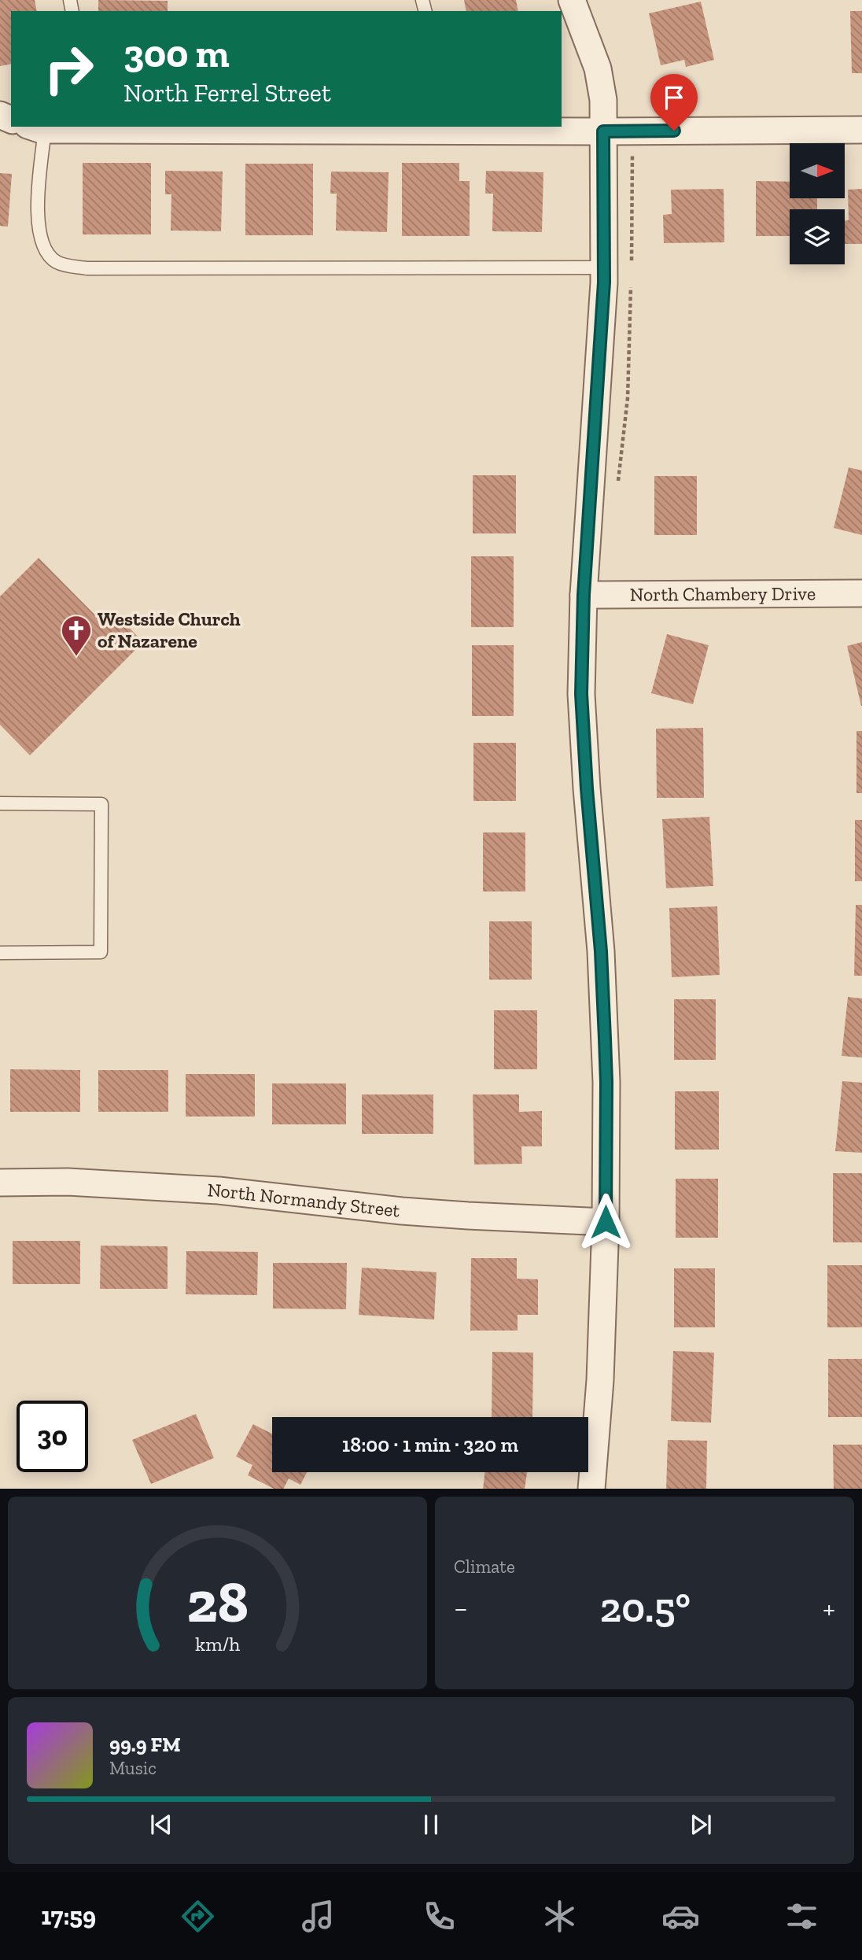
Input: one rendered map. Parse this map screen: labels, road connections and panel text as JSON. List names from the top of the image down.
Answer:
{
  "streets": {
    "street": ["North Chambery Drive", "North Normandy Street"]
  },
  "places": {
    "church": ["Westside Church of Nazarene"]
  },
  "north": "right",
  "page": {
    "turn": ["300 m", "North Ferrel Street"],
    "limit": "30",
    "trip": "18:00 · 1 min · 320 m",
    "tile": "Climate",
    "heat": ["−", "20.5°", "+"],
    "song": ["99.9 FM", "Music"],
    "tabs": "17:59",
    "gauge": ["28", "km/h"]
  }
}
